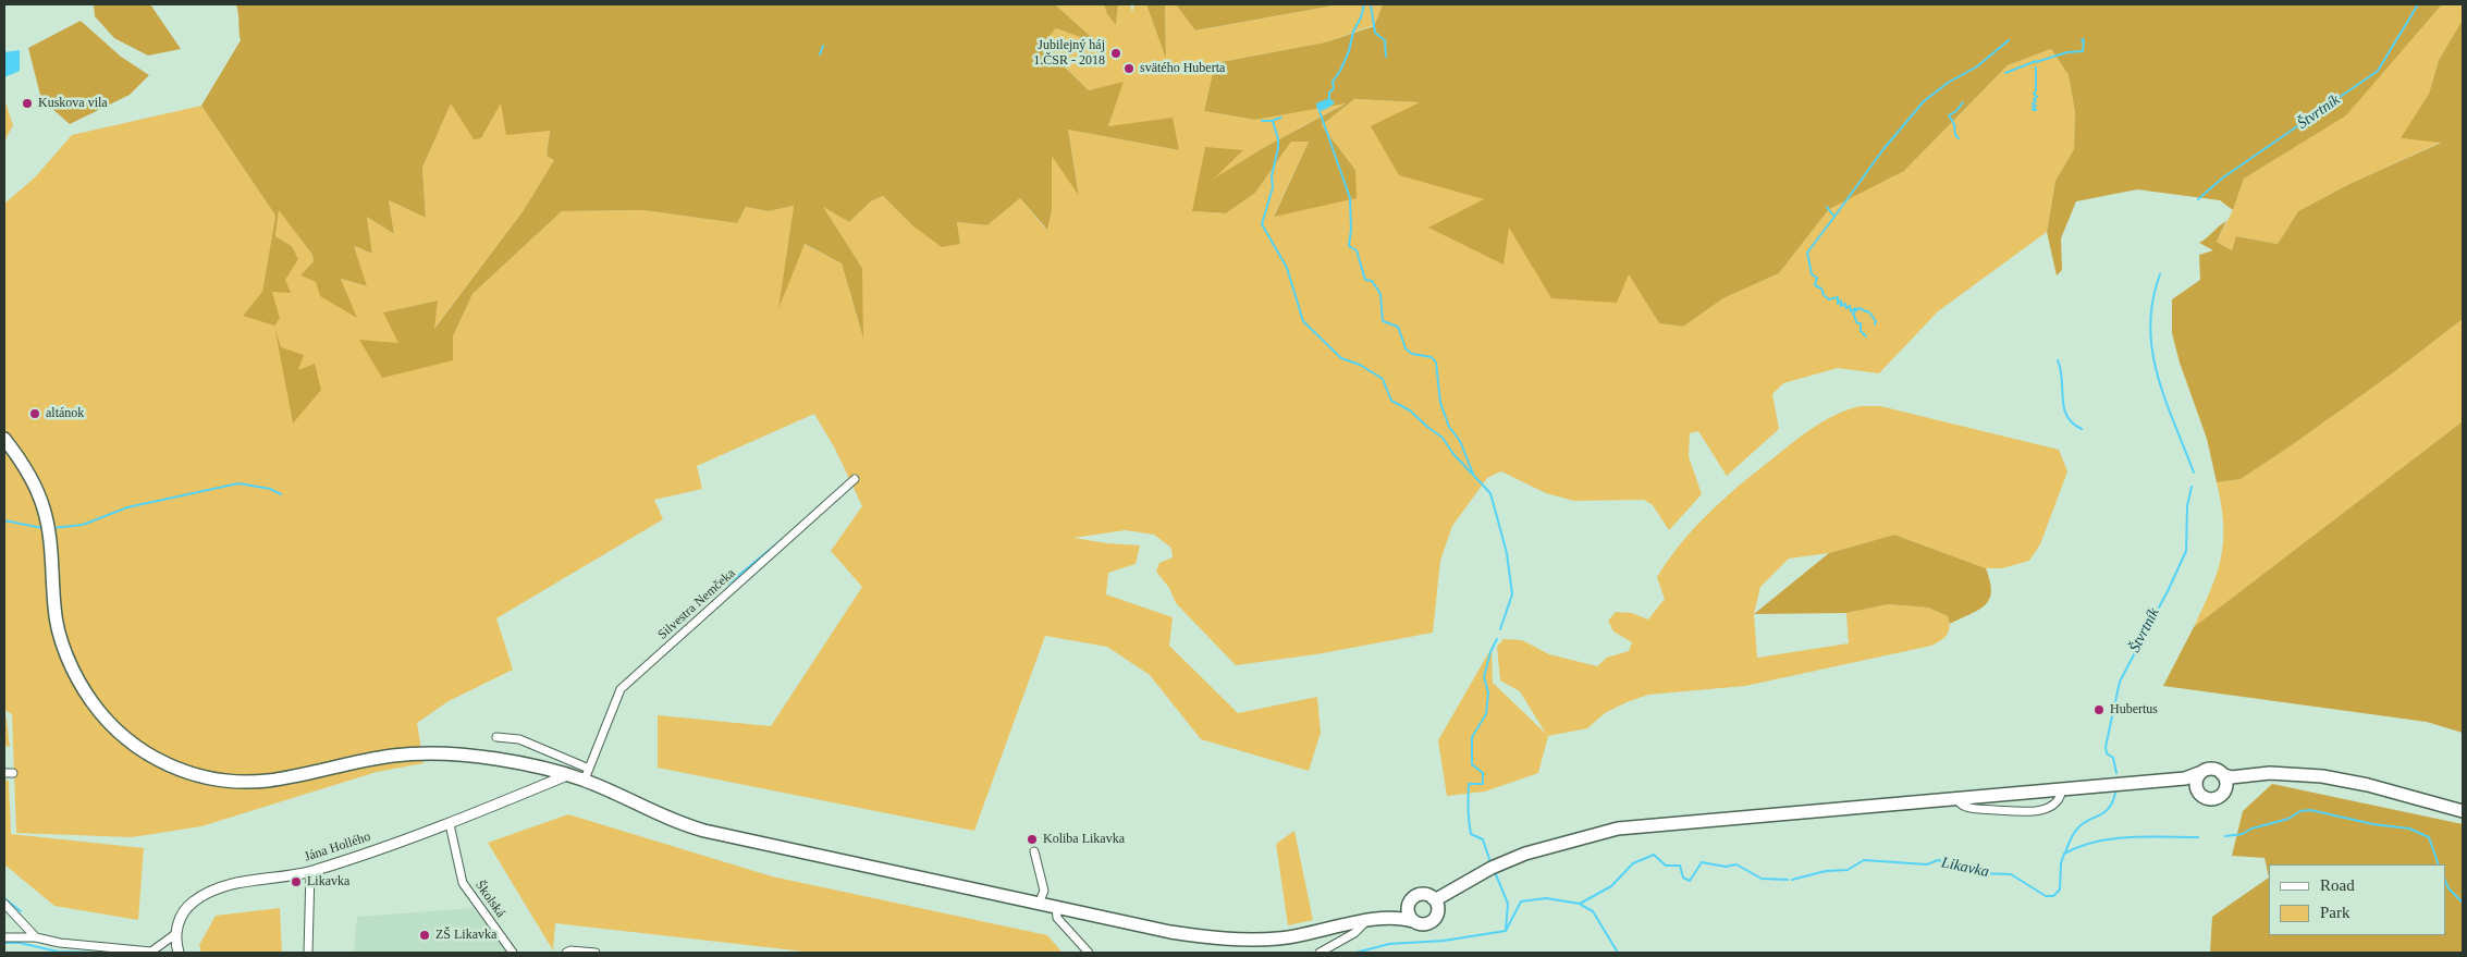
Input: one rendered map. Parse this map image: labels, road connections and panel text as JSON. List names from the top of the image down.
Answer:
{
  "streets": {
    "street": ["Silvestra Nemčeka", "Jána Hollého", "Školská"]
  },
  "crossings": [
    ["Jána Hollého", "Školská"]
  ],
  "water": ["Štvrtník", "Likavka"],
  "places": [
    "Jubilejný háj 1.ČSR - 2018",
    "svätého Huberta",
    "Kuskova vila",
    "altánok",
    "Hubertus",
    "Koliba Likavka",
    "Likavka",
    "ZŠ Likavka"
  ],
  "legend": ["Road", "Park"]
}
